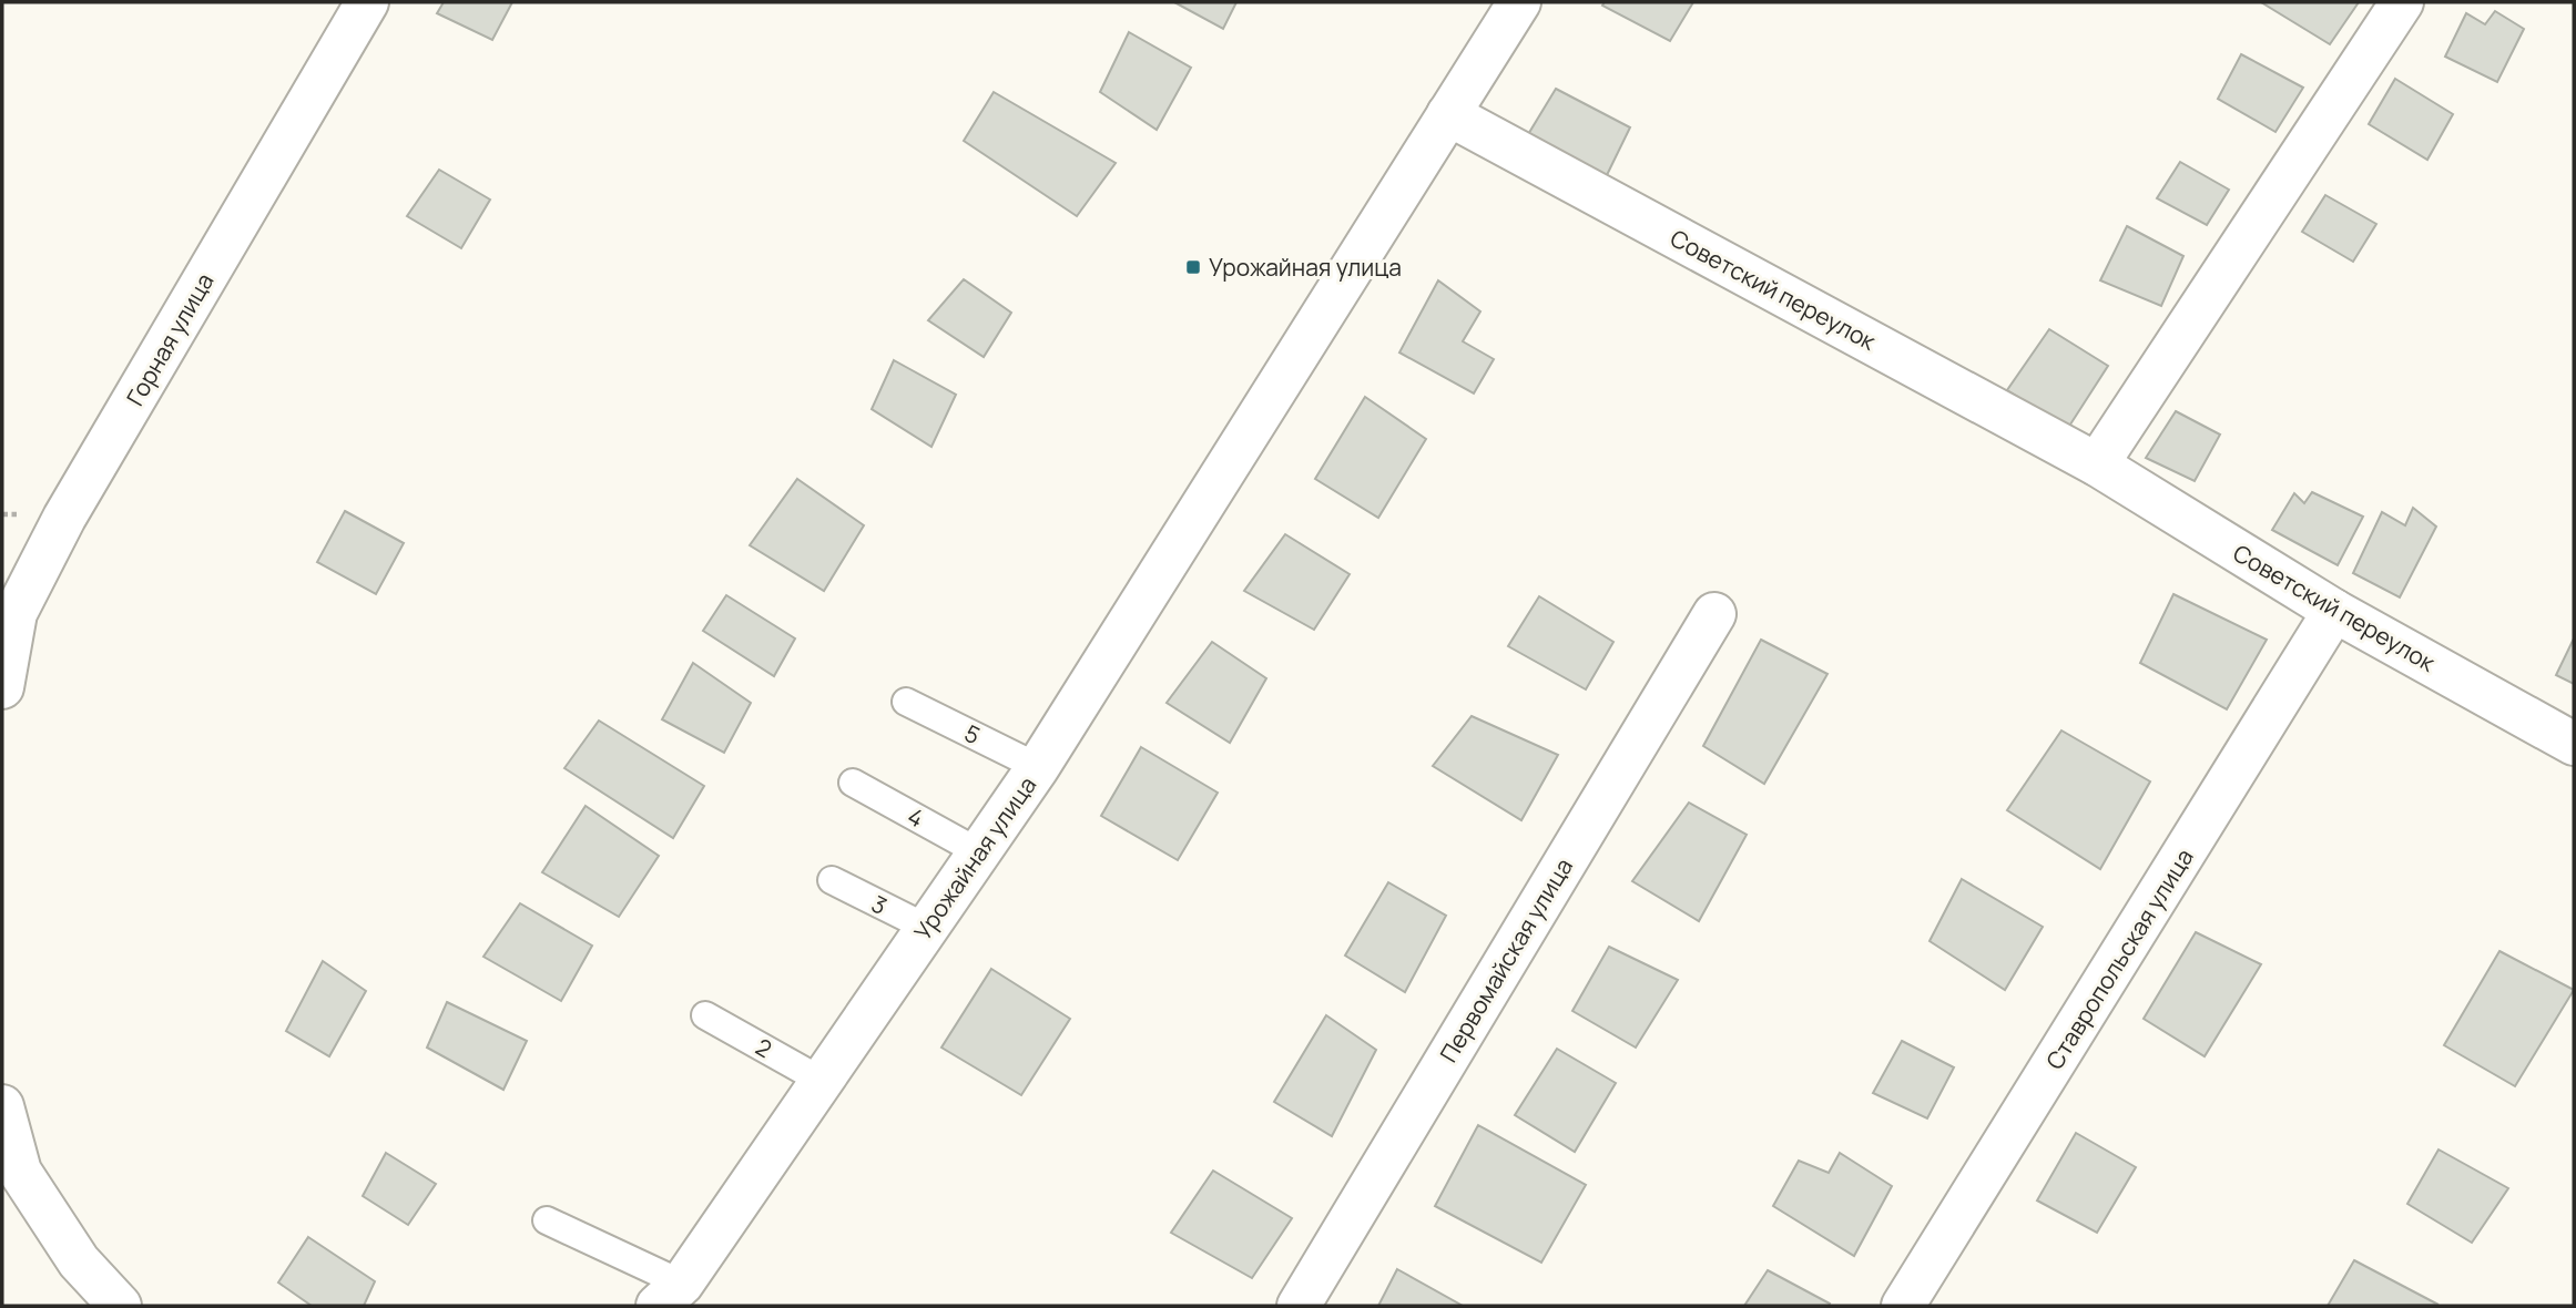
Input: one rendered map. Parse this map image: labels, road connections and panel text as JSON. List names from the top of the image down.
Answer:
{
  "streets": {
    "street": [
      "Советский переулок",
      "Горная улица",
      "Урожайная улица",
      "Ставропольская улица",
      "Первомайская улица"
    ],
    "lane": [
      "5",
      "4",
      "3",
      "2"
    ]
  },
  "crossings": [
    ["Советский переулок", "Урожайная улица"],
    ["Советский переулок", "Ставропольская улица"],
    ["5", "Урожайная улица"],
    ["4", "Урожайная улица"],
    ["Урожайная улица", "3"],
    ["Урожайная улица", "2"]
  ],
  "places": {
    "transit": ["Урожайная улица"]
  }
}
